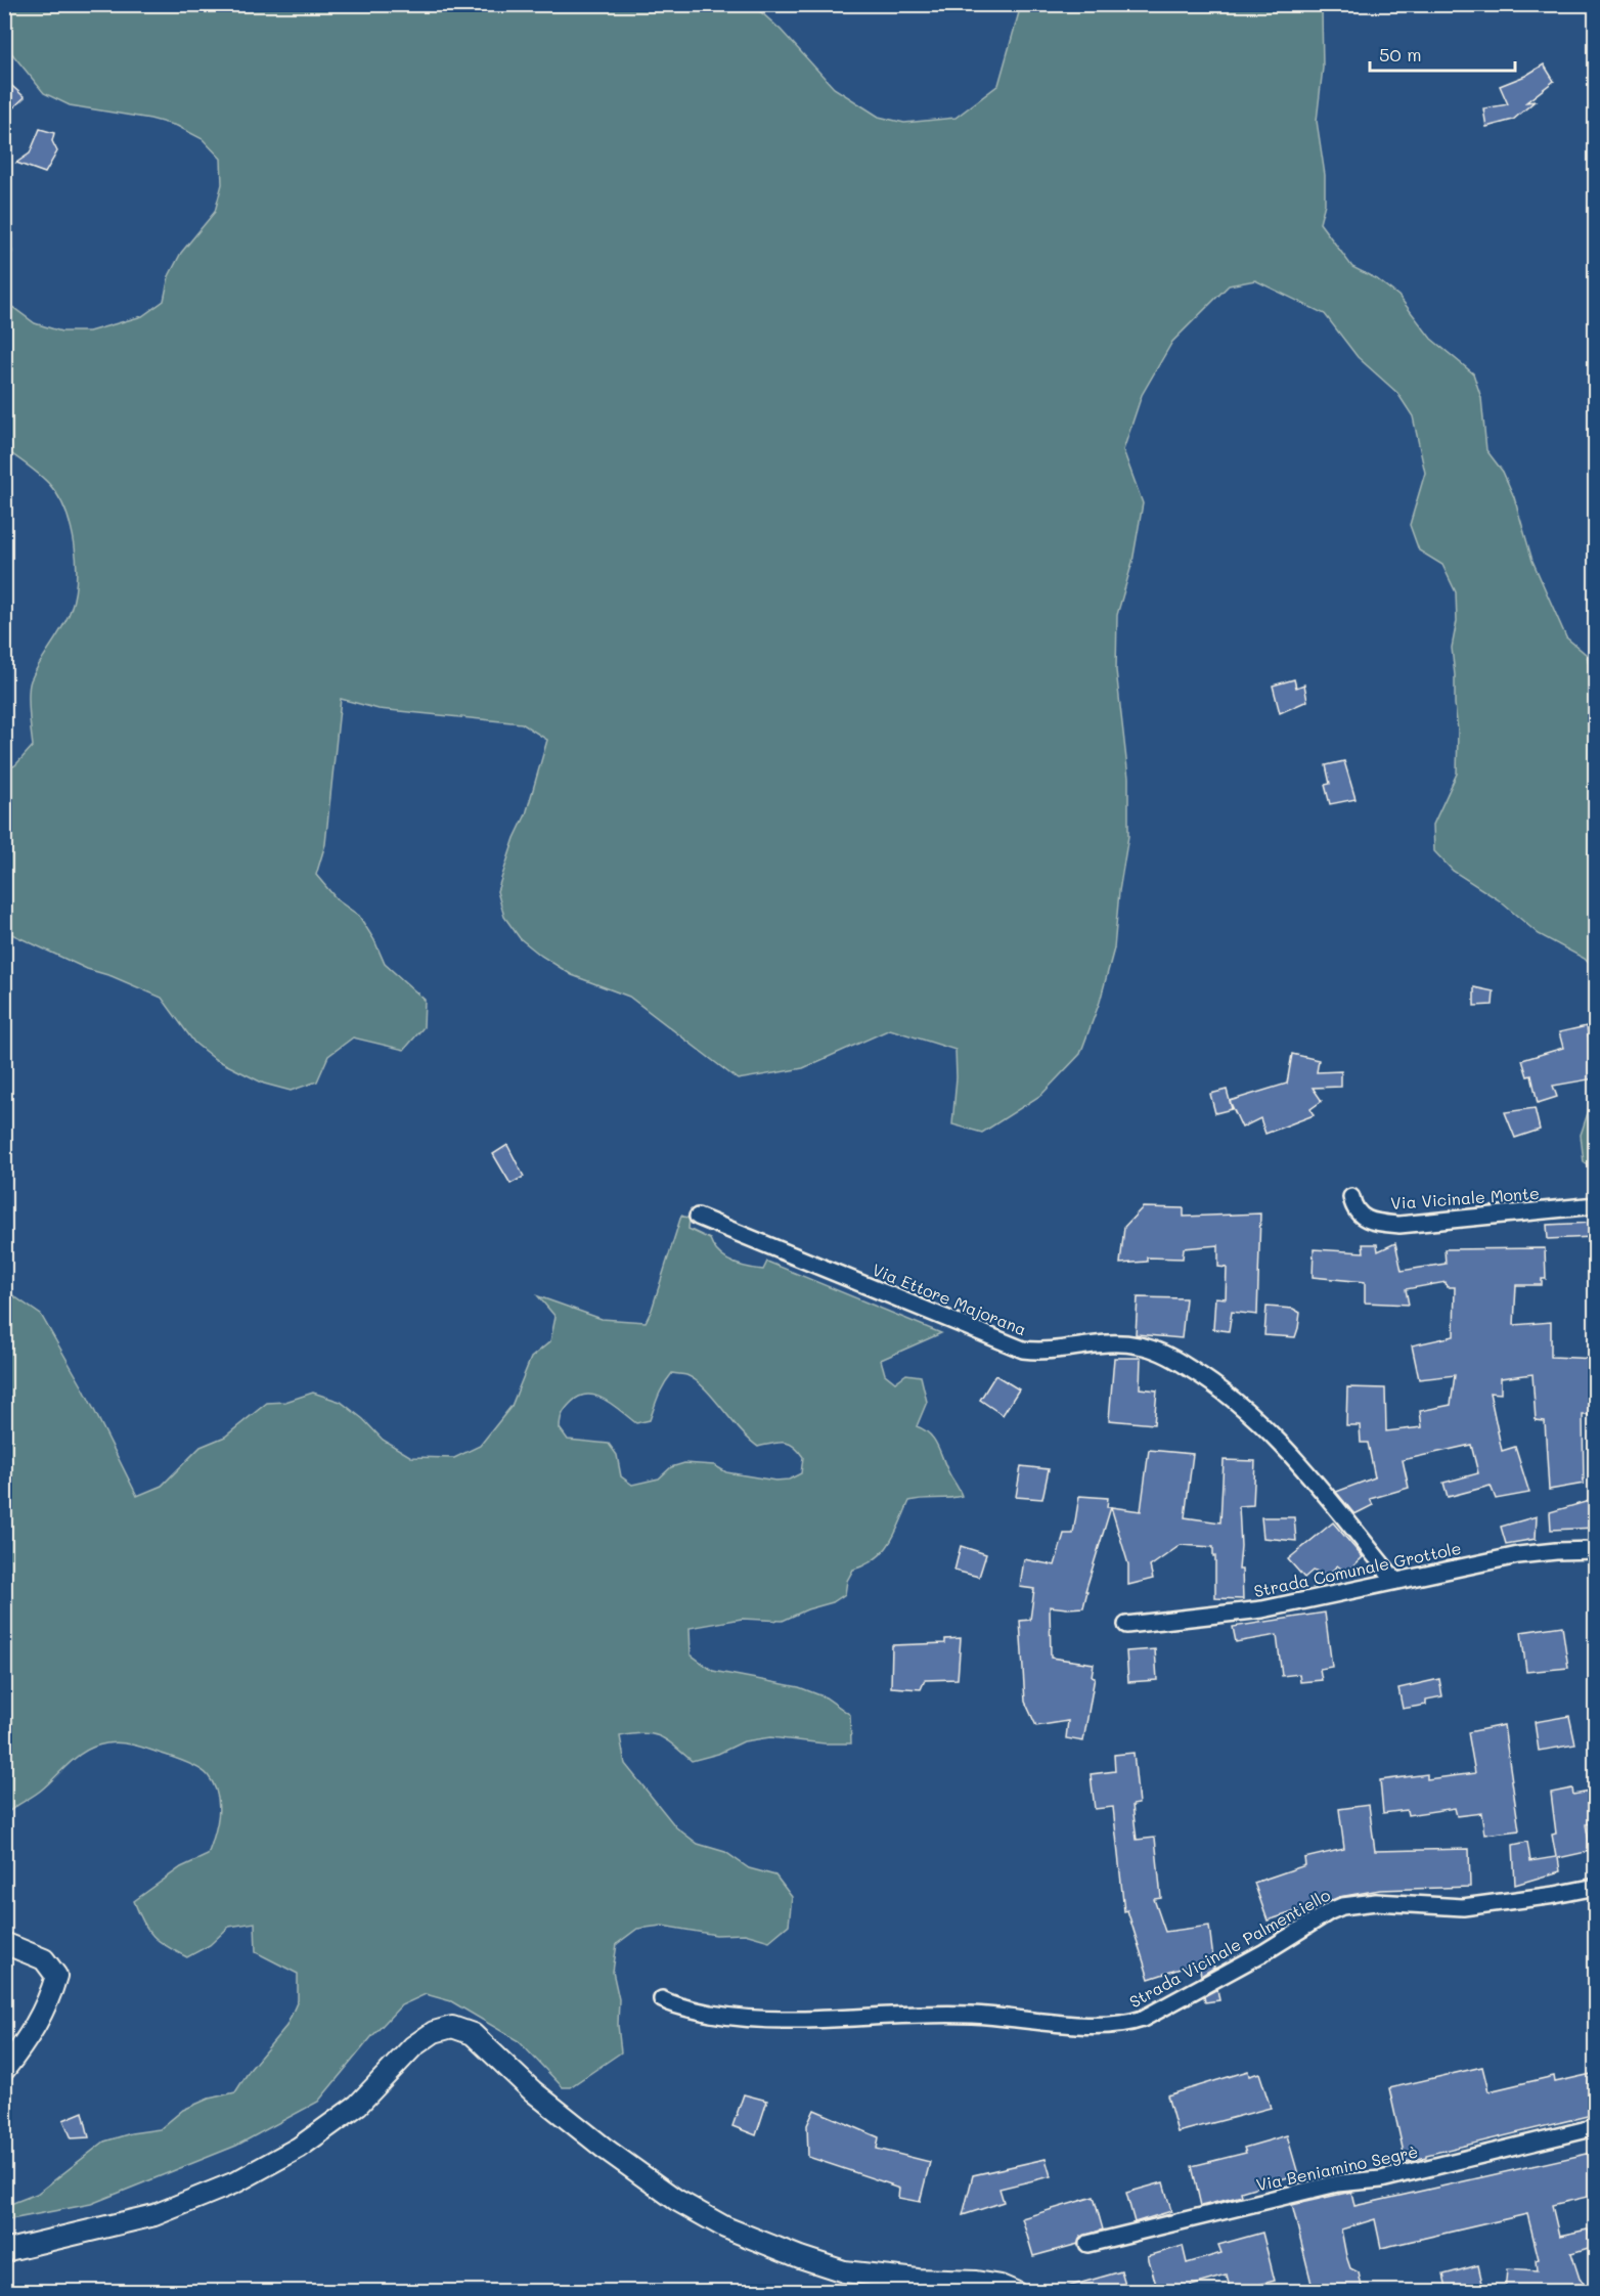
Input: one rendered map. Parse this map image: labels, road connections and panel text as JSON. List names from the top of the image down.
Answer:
{
  "streets": {
    "street": [
      "Via Vicinale Monte",
      "Via Ettore Majorana",
      "Strada Comunale Grottole",
      "Strada Vicinale Palmentiello",
      "Via Beniamino Segrè"
    ]
  },
  "crossings": [
    ["Via Ettore Majorana", "Strada Comunale Grottole"]
  ],
  "scale_bar": "50 m"
}
